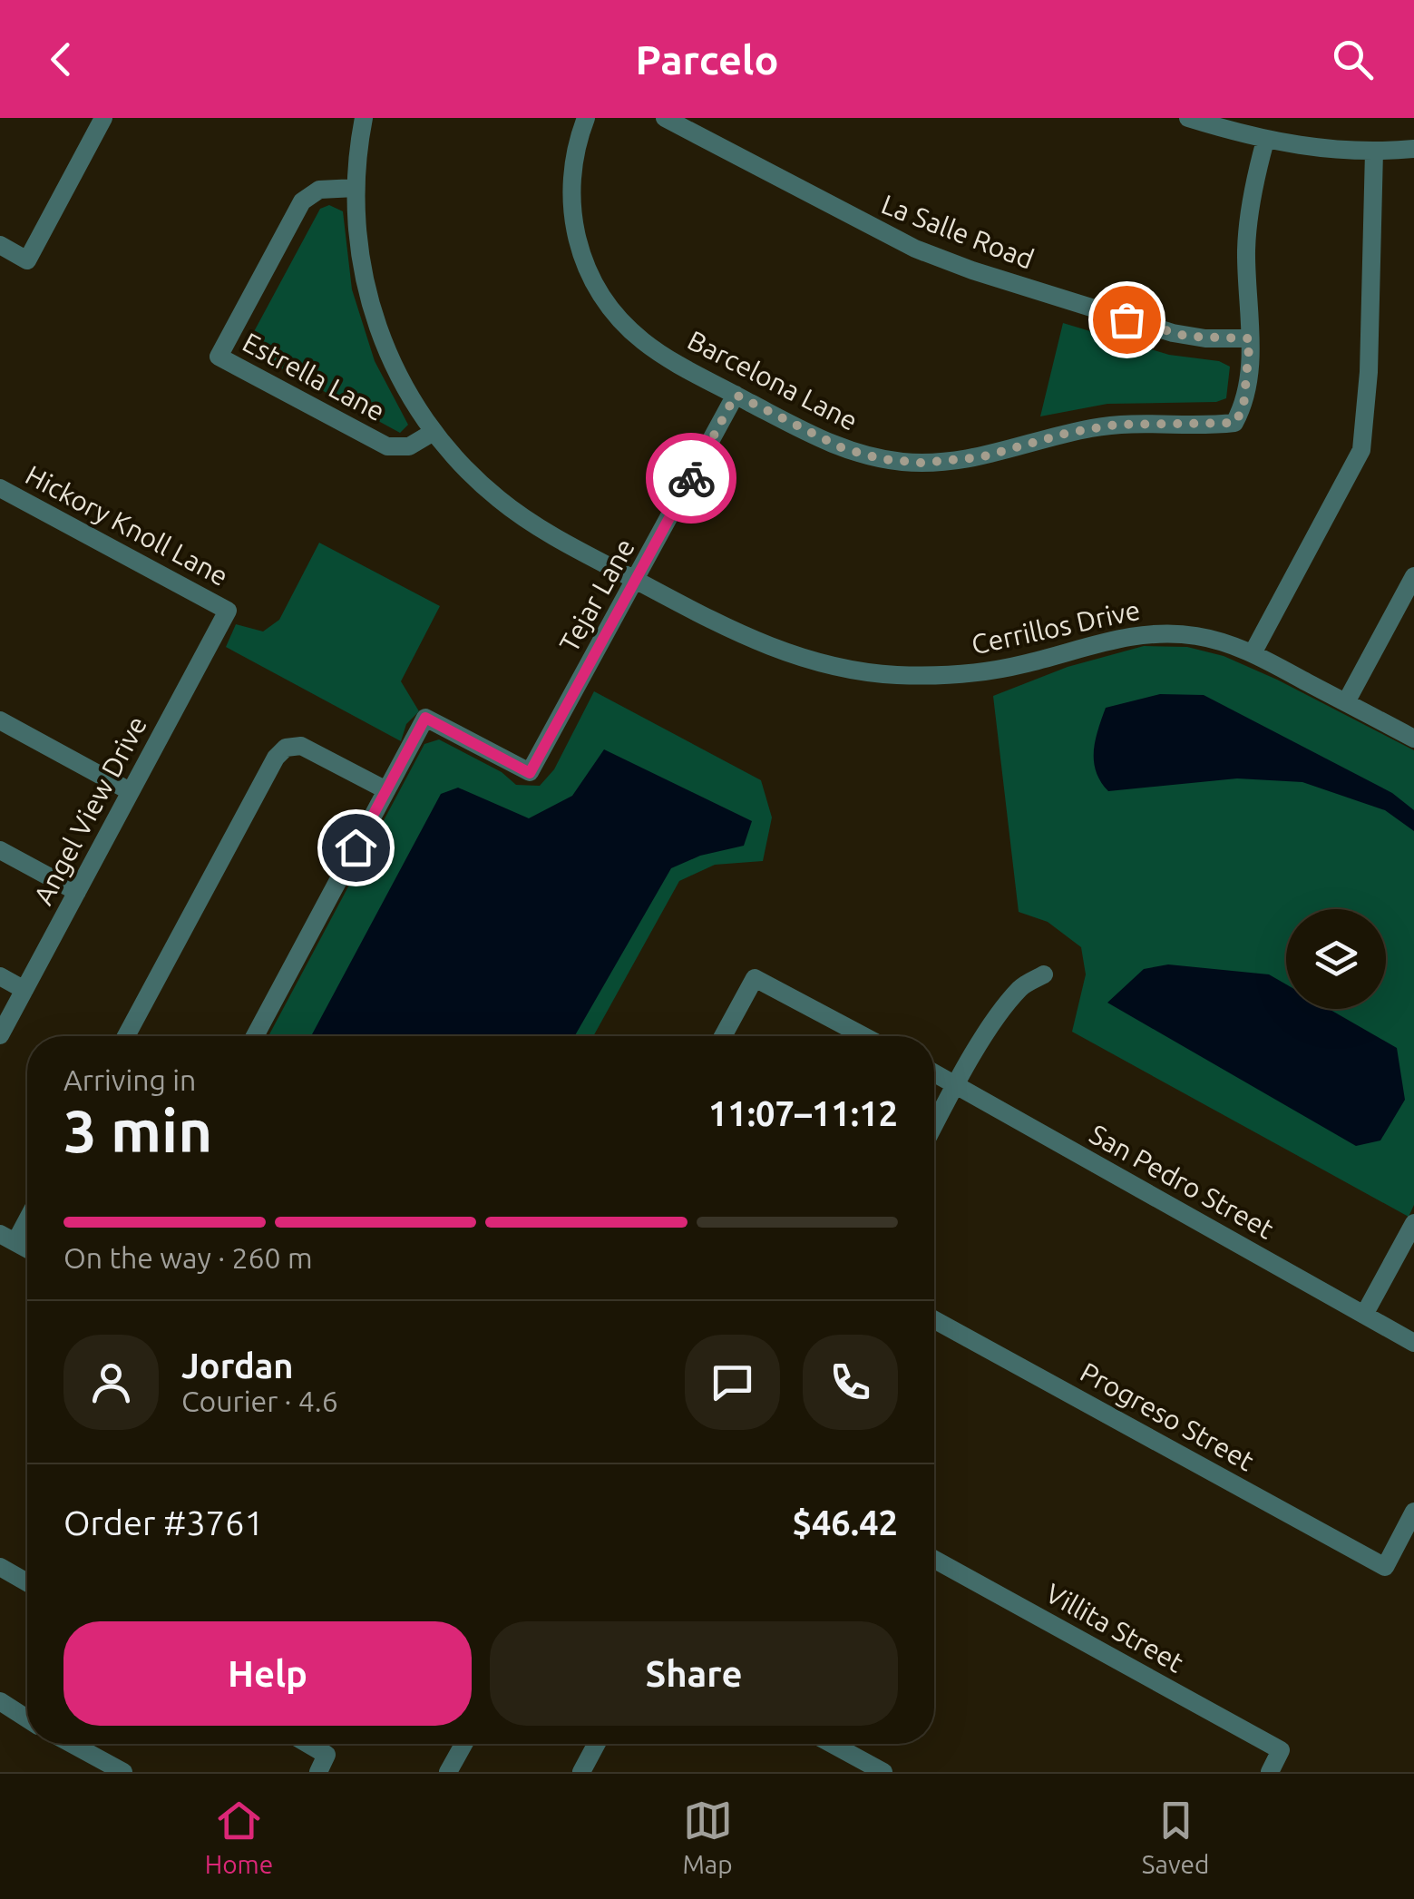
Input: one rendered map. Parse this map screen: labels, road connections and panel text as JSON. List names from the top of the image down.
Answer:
{
  "streets": {
    "street": [
      "La Salle Road",
      "Estrella Lane",
      "Barcelona Lane",
      "Hickory Knoll Lane",
      "Tejar Lane",
      "Cerrillos Drive",
      "Angel View Drive",
      "San Pedro Street",
      "Progreso Street",
      "Villita Street"
    ]
  },
  "crossings": [
    ["La Salle Road", "Barcelona Lane"],
    ["Estrella Lane", "Cerrillos Drive"],
    ["Barcelona Lane", "Tejar Lane"],
    ["Hickory Knoll Lane", "Angel View Drive"],
    ["Tejar Lane", "Cerrillos Drive"]
  ],
  "page": {
    "header": "Parcelo",
    "heading": ["3 min", "Arriving in", "11:07–11:12"],
    "panel": [
      "Jordan",
      "Courier · 4.6",
      "Order #3761",
      "$46.42"
    ],
    "bar": "On the way · 260 m",
    "buttons": ["Help", "Share"],
    "tabs": ["Home", "Map", "Saved"]
  }
}
